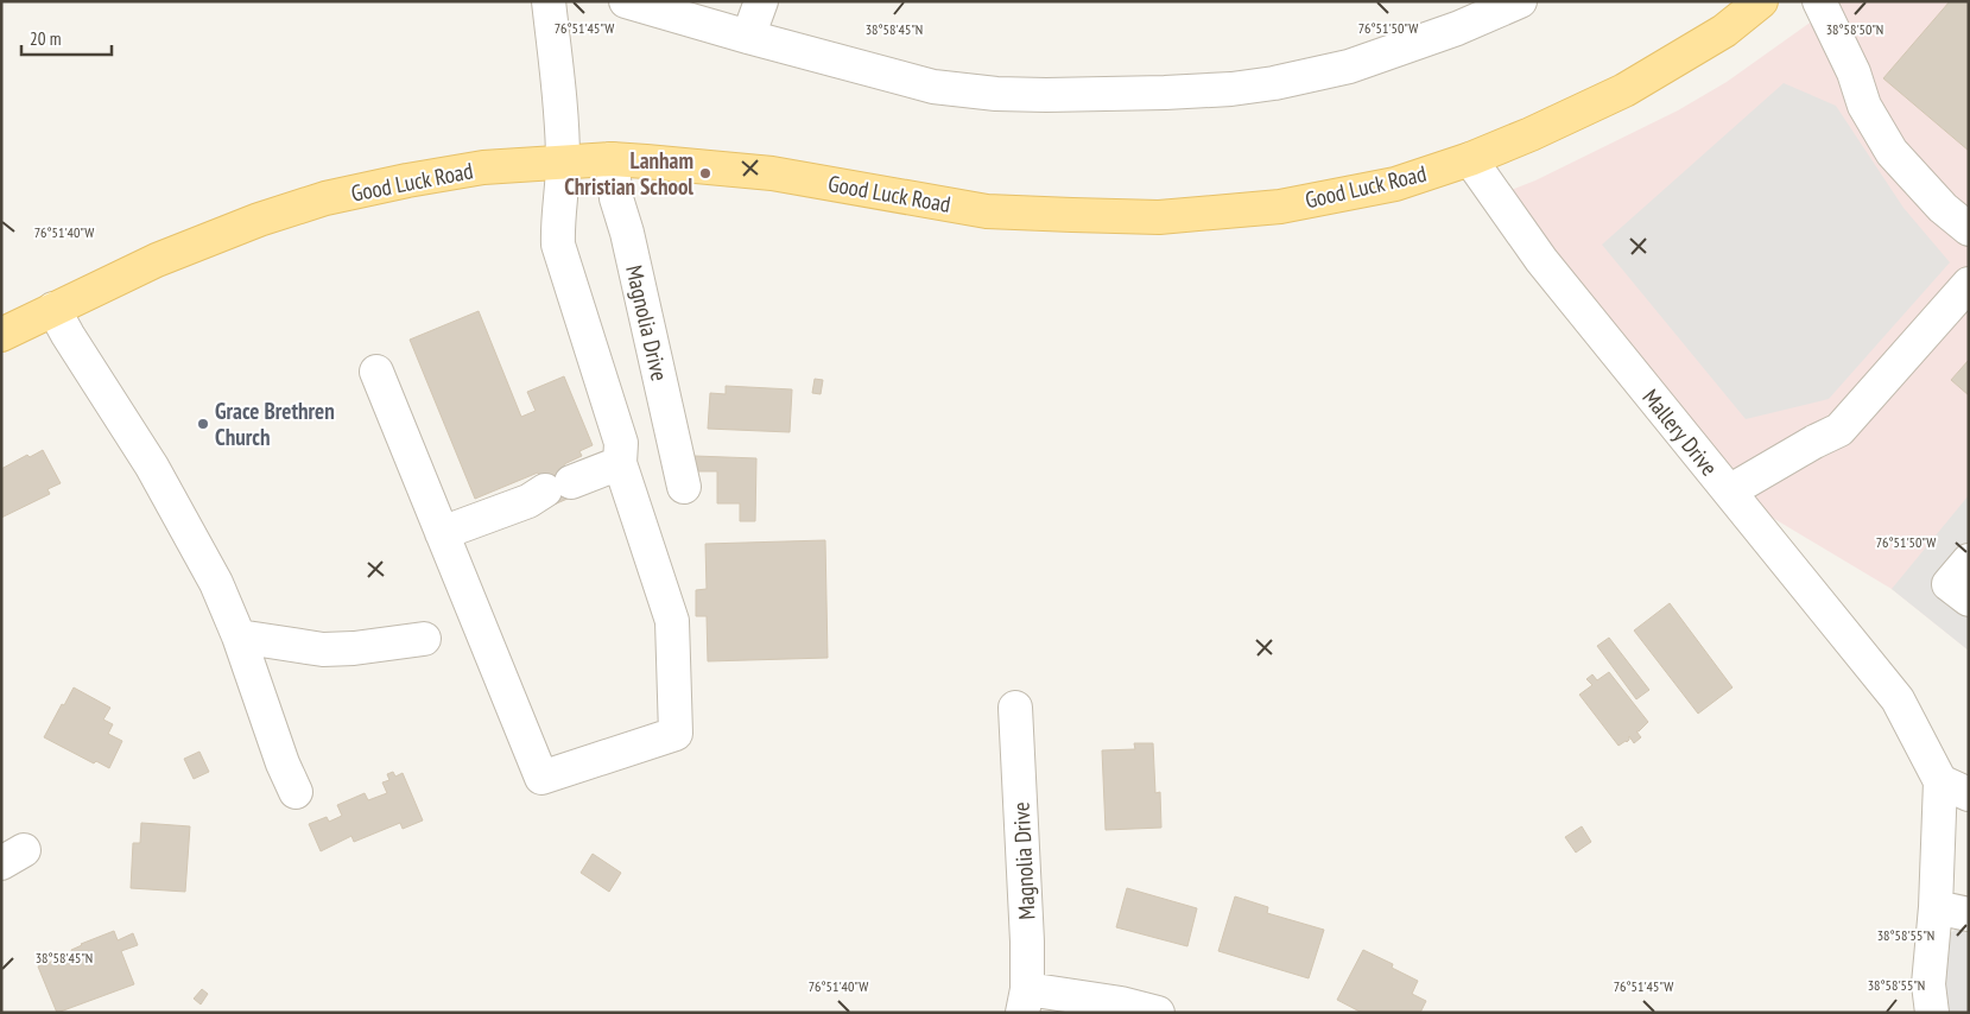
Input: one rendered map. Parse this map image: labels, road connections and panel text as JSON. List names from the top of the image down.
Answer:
{
  "streets": {
    "main road": ["Good Luck Road"],
    "street": ["Magnolia Drive", "Mallery Drive"]
  },
  "crossings": [
    ["Good Luck Road", "Magnolia Drive"],
    ["Good Luck Road", "Mallery Drive"]
  ],
  "places": ["Lanham Christian School", "Grace Brethren Church"],
  "scale_bar": "20 m",
  "coordinates": [
    "76°51'45\"W",
    "76°51'50\"W",
    "38°58'45\"N",
    "38°58'50\"N",
    "76°51'40\"W",
    "38°58'55\"N"
  ]
}
